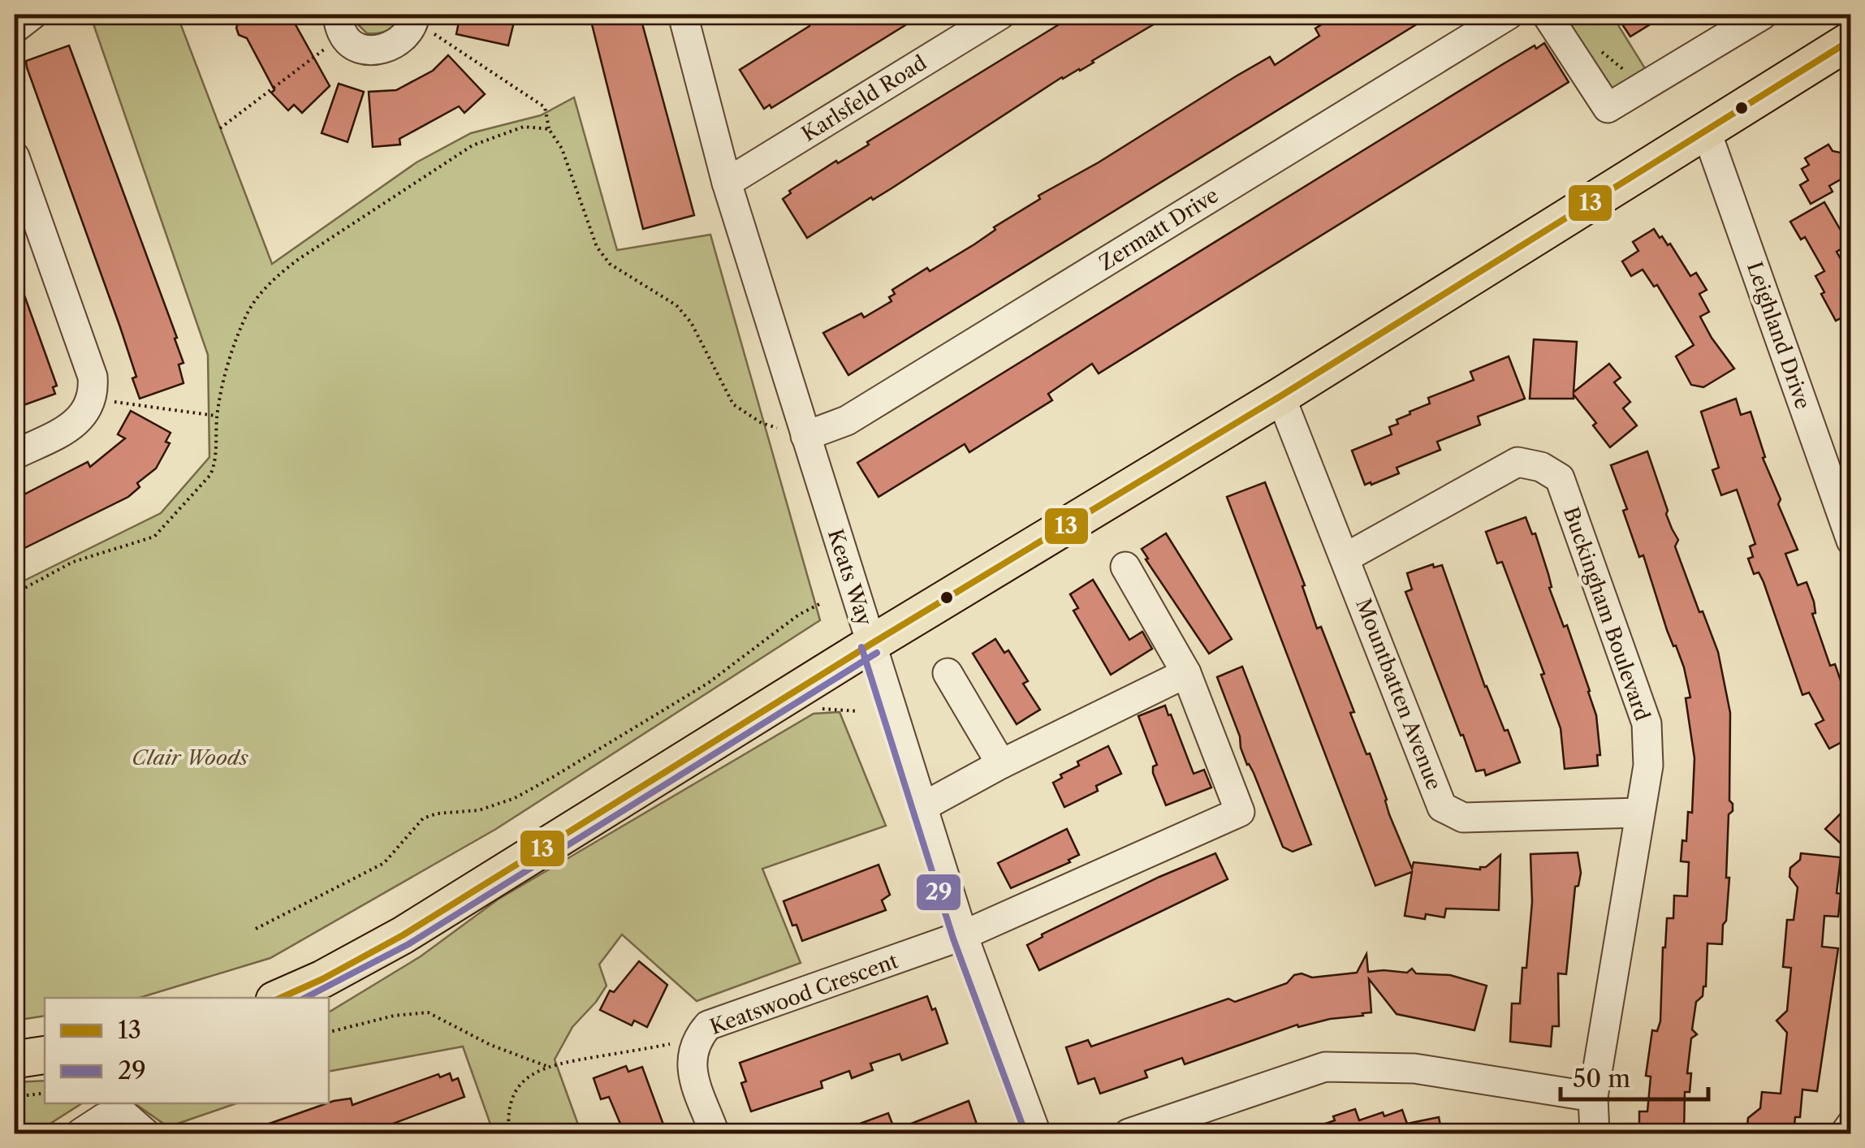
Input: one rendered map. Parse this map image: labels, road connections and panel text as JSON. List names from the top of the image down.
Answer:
{
  "streets": {
    "street": [
      "Karlsfeld Road",
      "Zermatt Drive",
      "Leighland Drive",
      "Keats Way",
      "Buckingham Boulevard",
      "Mountbatten Avenue",
      "Keatswood Crescent"
    ]
  },
  "crossings": [
    ["Karlsfeld Road", "Keats Way"],
    ["Zermatt Drive", "Keats Way"],
    ["Keats Way", "Keatswood Crescent"],
    ["Buckingham Boulevard", "Mountbatten Avenue"]
  ],
  "parks": ["Clair Woods"],
  "lines": ["transit line 13", "transit line 29"],
  "legend": ["13", "29"],
  "scale_bar": "50 m"
}
